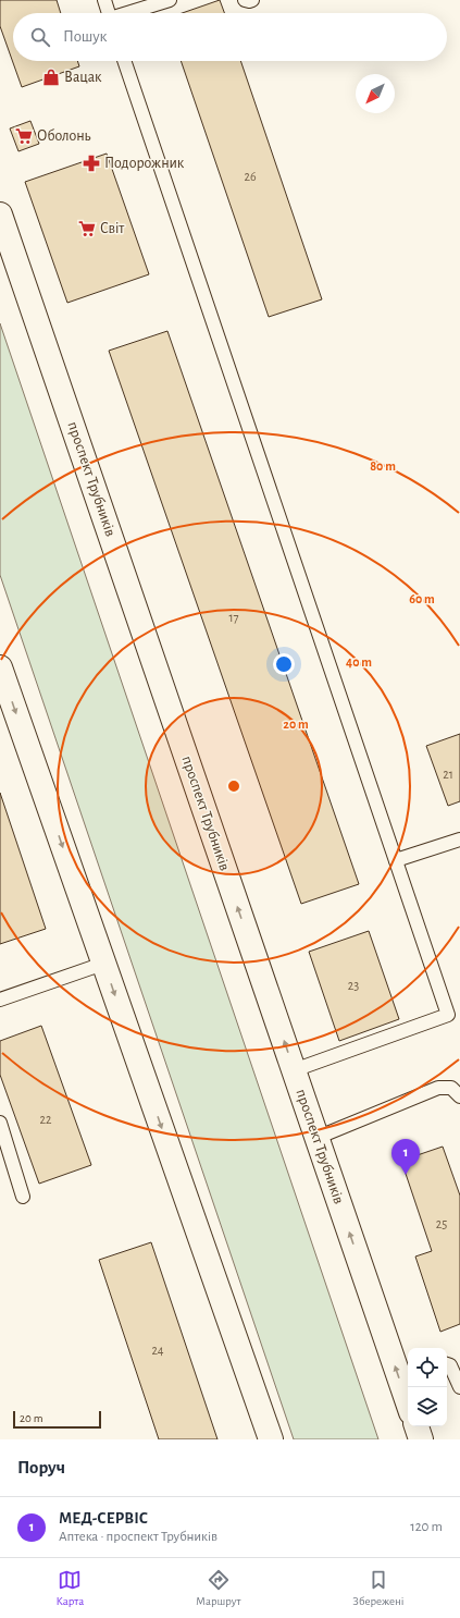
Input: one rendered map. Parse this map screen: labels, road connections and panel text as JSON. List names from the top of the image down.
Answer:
{
  "streets": {
    "main road": ["проспект Трубників"]
  },
  "places": {
    "shop": ["Вацак"],
    "supermarket": ["Оболонь", "Світ"],
    "pharmacy": ["Подорожник"]
  },
  "house_numbers": [
    "26",
    "17",
    "21",
    "23",
    "22",
    "25",
    "24"
  ],
  "scale_bar": "20 m",
  "north": "bottom left",
  "page": {
    "search": "Пошук",
    "pins": "1",
    "scale": "20 m",
    "heading": "Поруч",
    "list": [
      {
        "mark": "1",
        "name": "МЕД-СЕРВІС",
        "note": "Аптека · проспект Трубників",
        "value": "120 m"
      }
    ],
    "nav": ["Карта", "Маршрут", "Збережені"]
  },
  "rings": [
    "80 m",
    "60 m",
    "40 m",
    "20 m"
  ]
}
